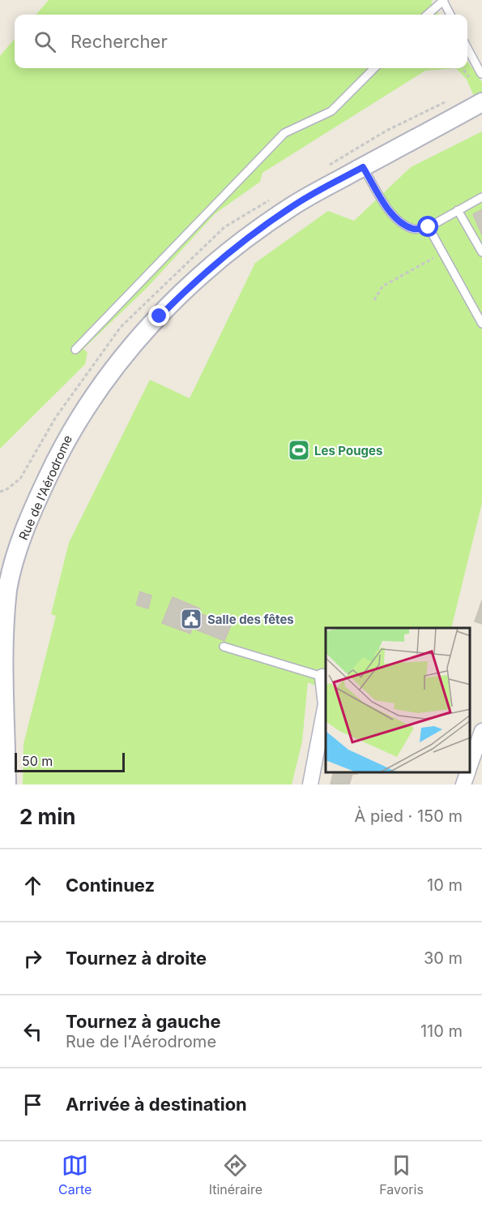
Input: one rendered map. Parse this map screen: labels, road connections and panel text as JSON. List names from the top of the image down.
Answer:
{
  "streets": {
    "street": ["Rue de l'Aérodrome"]
  },
  "places": {
    "sports": ["Les Pouges"],
    "public building": ["Salle des fêtes"]
  },
  "scale_bar": "50 m",
  "page": {
    "search": "Rechercher",
    "scale": "50 m",
    "heading": ["2 min", "À pied · 150 m"],
    "list": [
      ["Continuez", "10 m"],
      ["Tournez à droite", "30 m"],
      ["Tournez à gauche", "Rue de l'Aérodrome", "110 m"],
      "Arrivée à destination"
    ],
    "nav": ["Carte", "Itinéraire", "Favoris"]
  }
}
